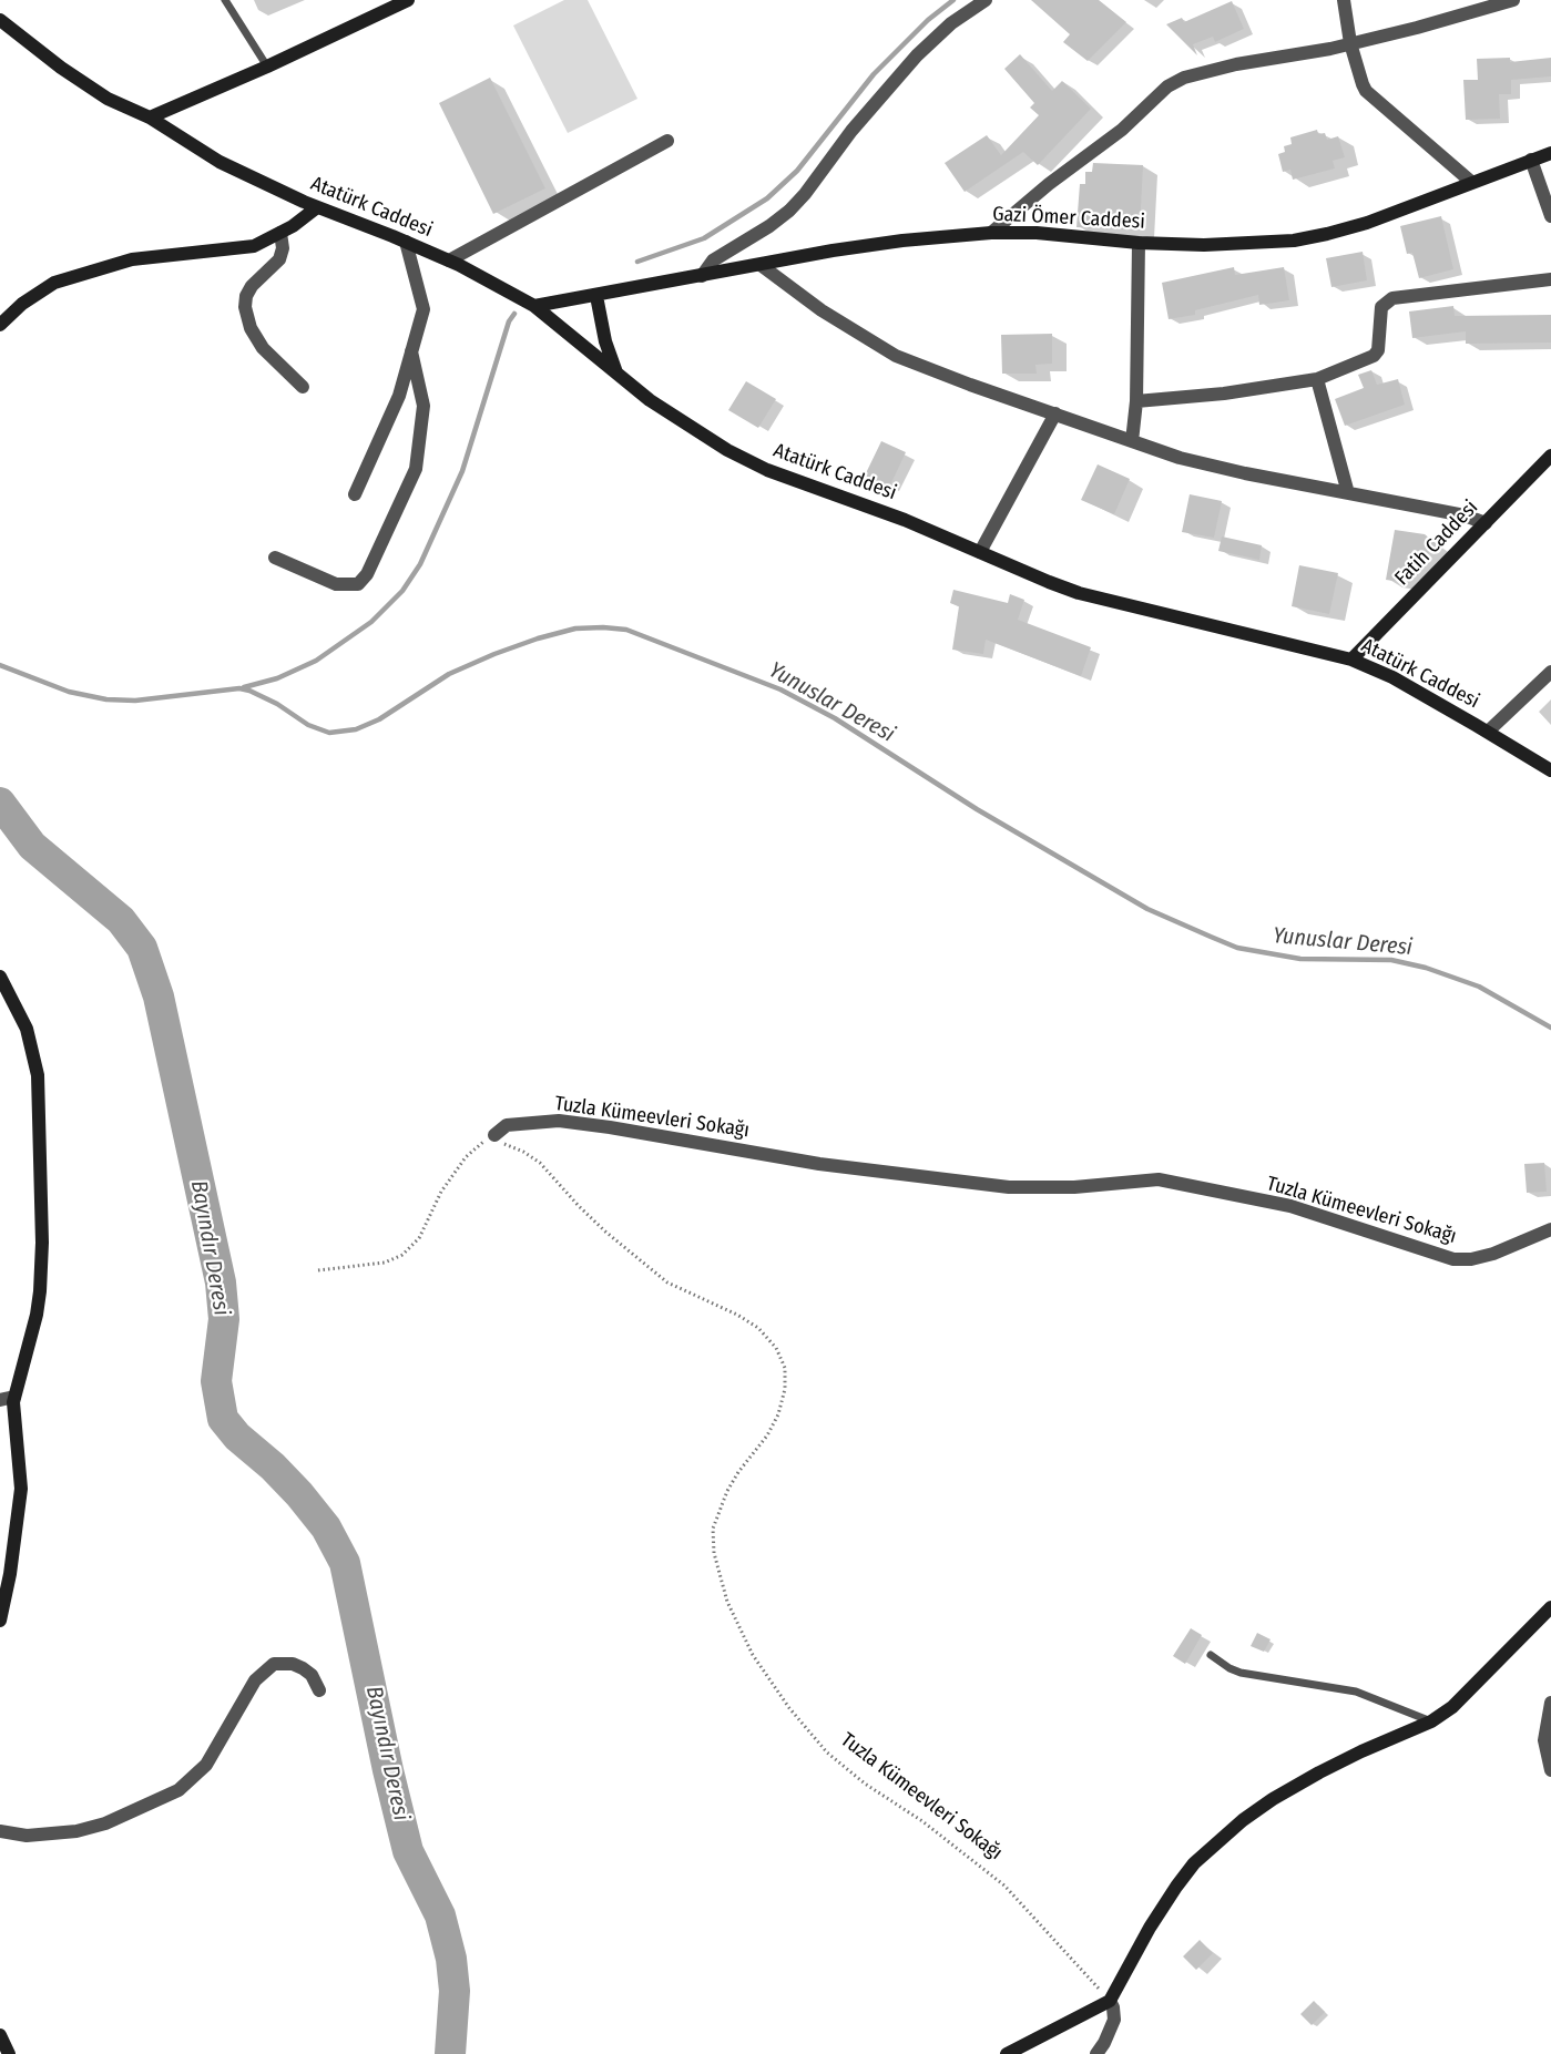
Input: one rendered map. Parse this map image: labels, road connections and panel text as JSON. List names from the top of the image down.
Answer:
{
  "streets": {
    "street": [
      "Atatürk Caddesi",
      "Gazi Ömer Caddesi",
      "Fatih Caddesi",
      "Tuzla Kümeevleri Sokağı"
    ]
  },
  "crossings": [
    ["Atatürk Caddesi", "Gazi Ömer Caddesi"],
    ["Atatürk Caddesi", "Fatih Caddesi"]
  ],
  "water": ["Yunuslar Deresi", "Bayındır Deresi"]
}
